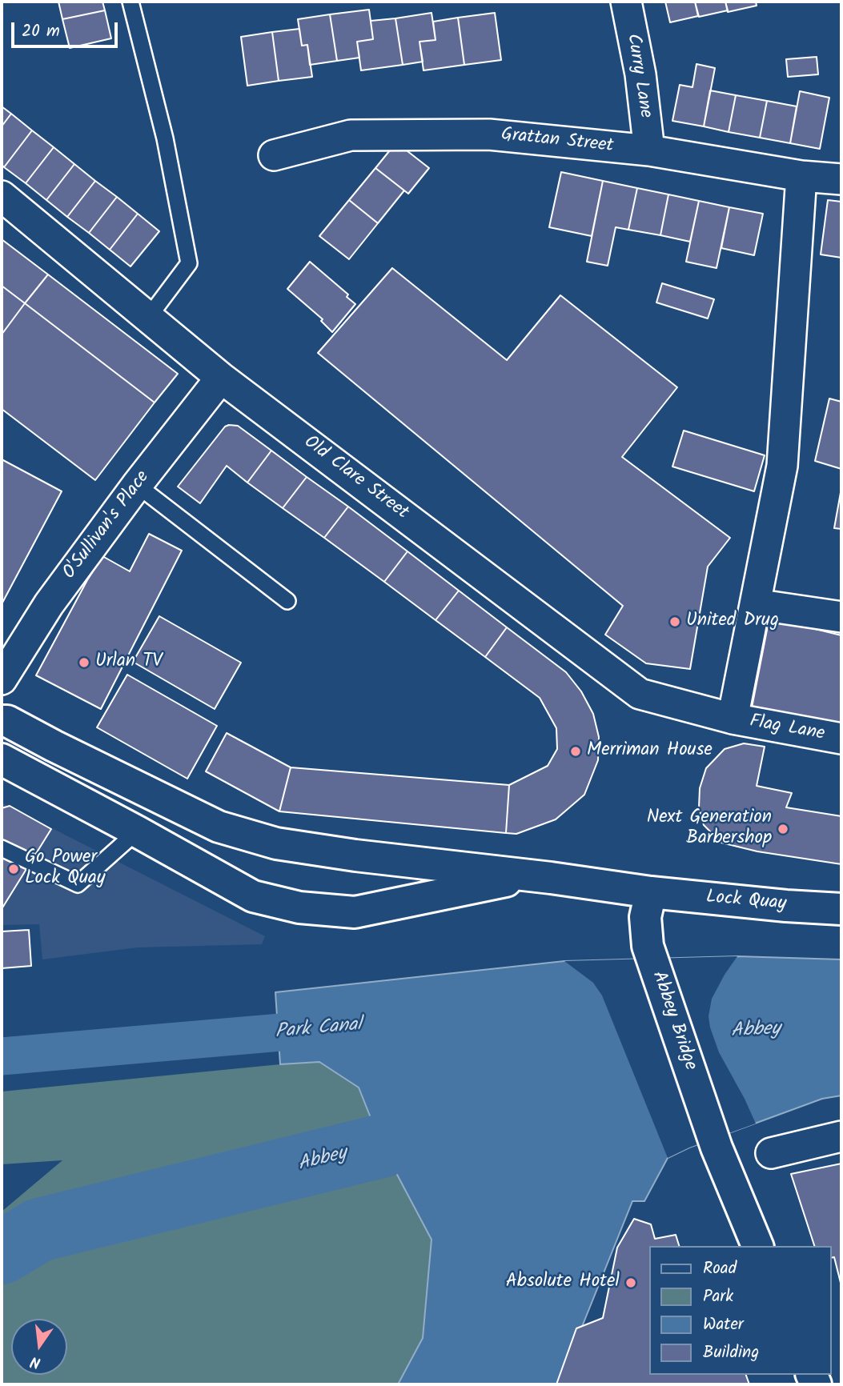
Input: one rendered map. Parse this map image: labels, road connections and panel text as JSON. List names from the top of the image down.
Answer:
{
  "streets": {
    "main road": ["Lock Quay", "Abbey Bridge"],
    "street": [
      "Curry Lane",
      "Grattan Street",
      "Old Clare Street",
      "O'Sullivan's Place",
      "Flag Lane"
    ]
  },
  "crossings": [
    ["Curry Lane", "Grattan Street"],
    ["Old Clare Street", "O'Sullivan's Place"],
    ["Old Clare Street", "Flag Lane"],
    ["Lock Quay", "Abbey Bridge"]
  ],
  "water": ["Park Canal", "Abbey"],
  "places": [
    "United Drug",
    "Urlan TV",
    "Merriman House",
    "Next Generation Barbershop",
    "Go Power Lock Quay",
    "Absolute Hotel"
  ],
  "legend": [
    "Road",
    "Park",
    "Water",
    "Building"
  ],
  "scale_bar": "20 m",
  "north": "bottom"
}
